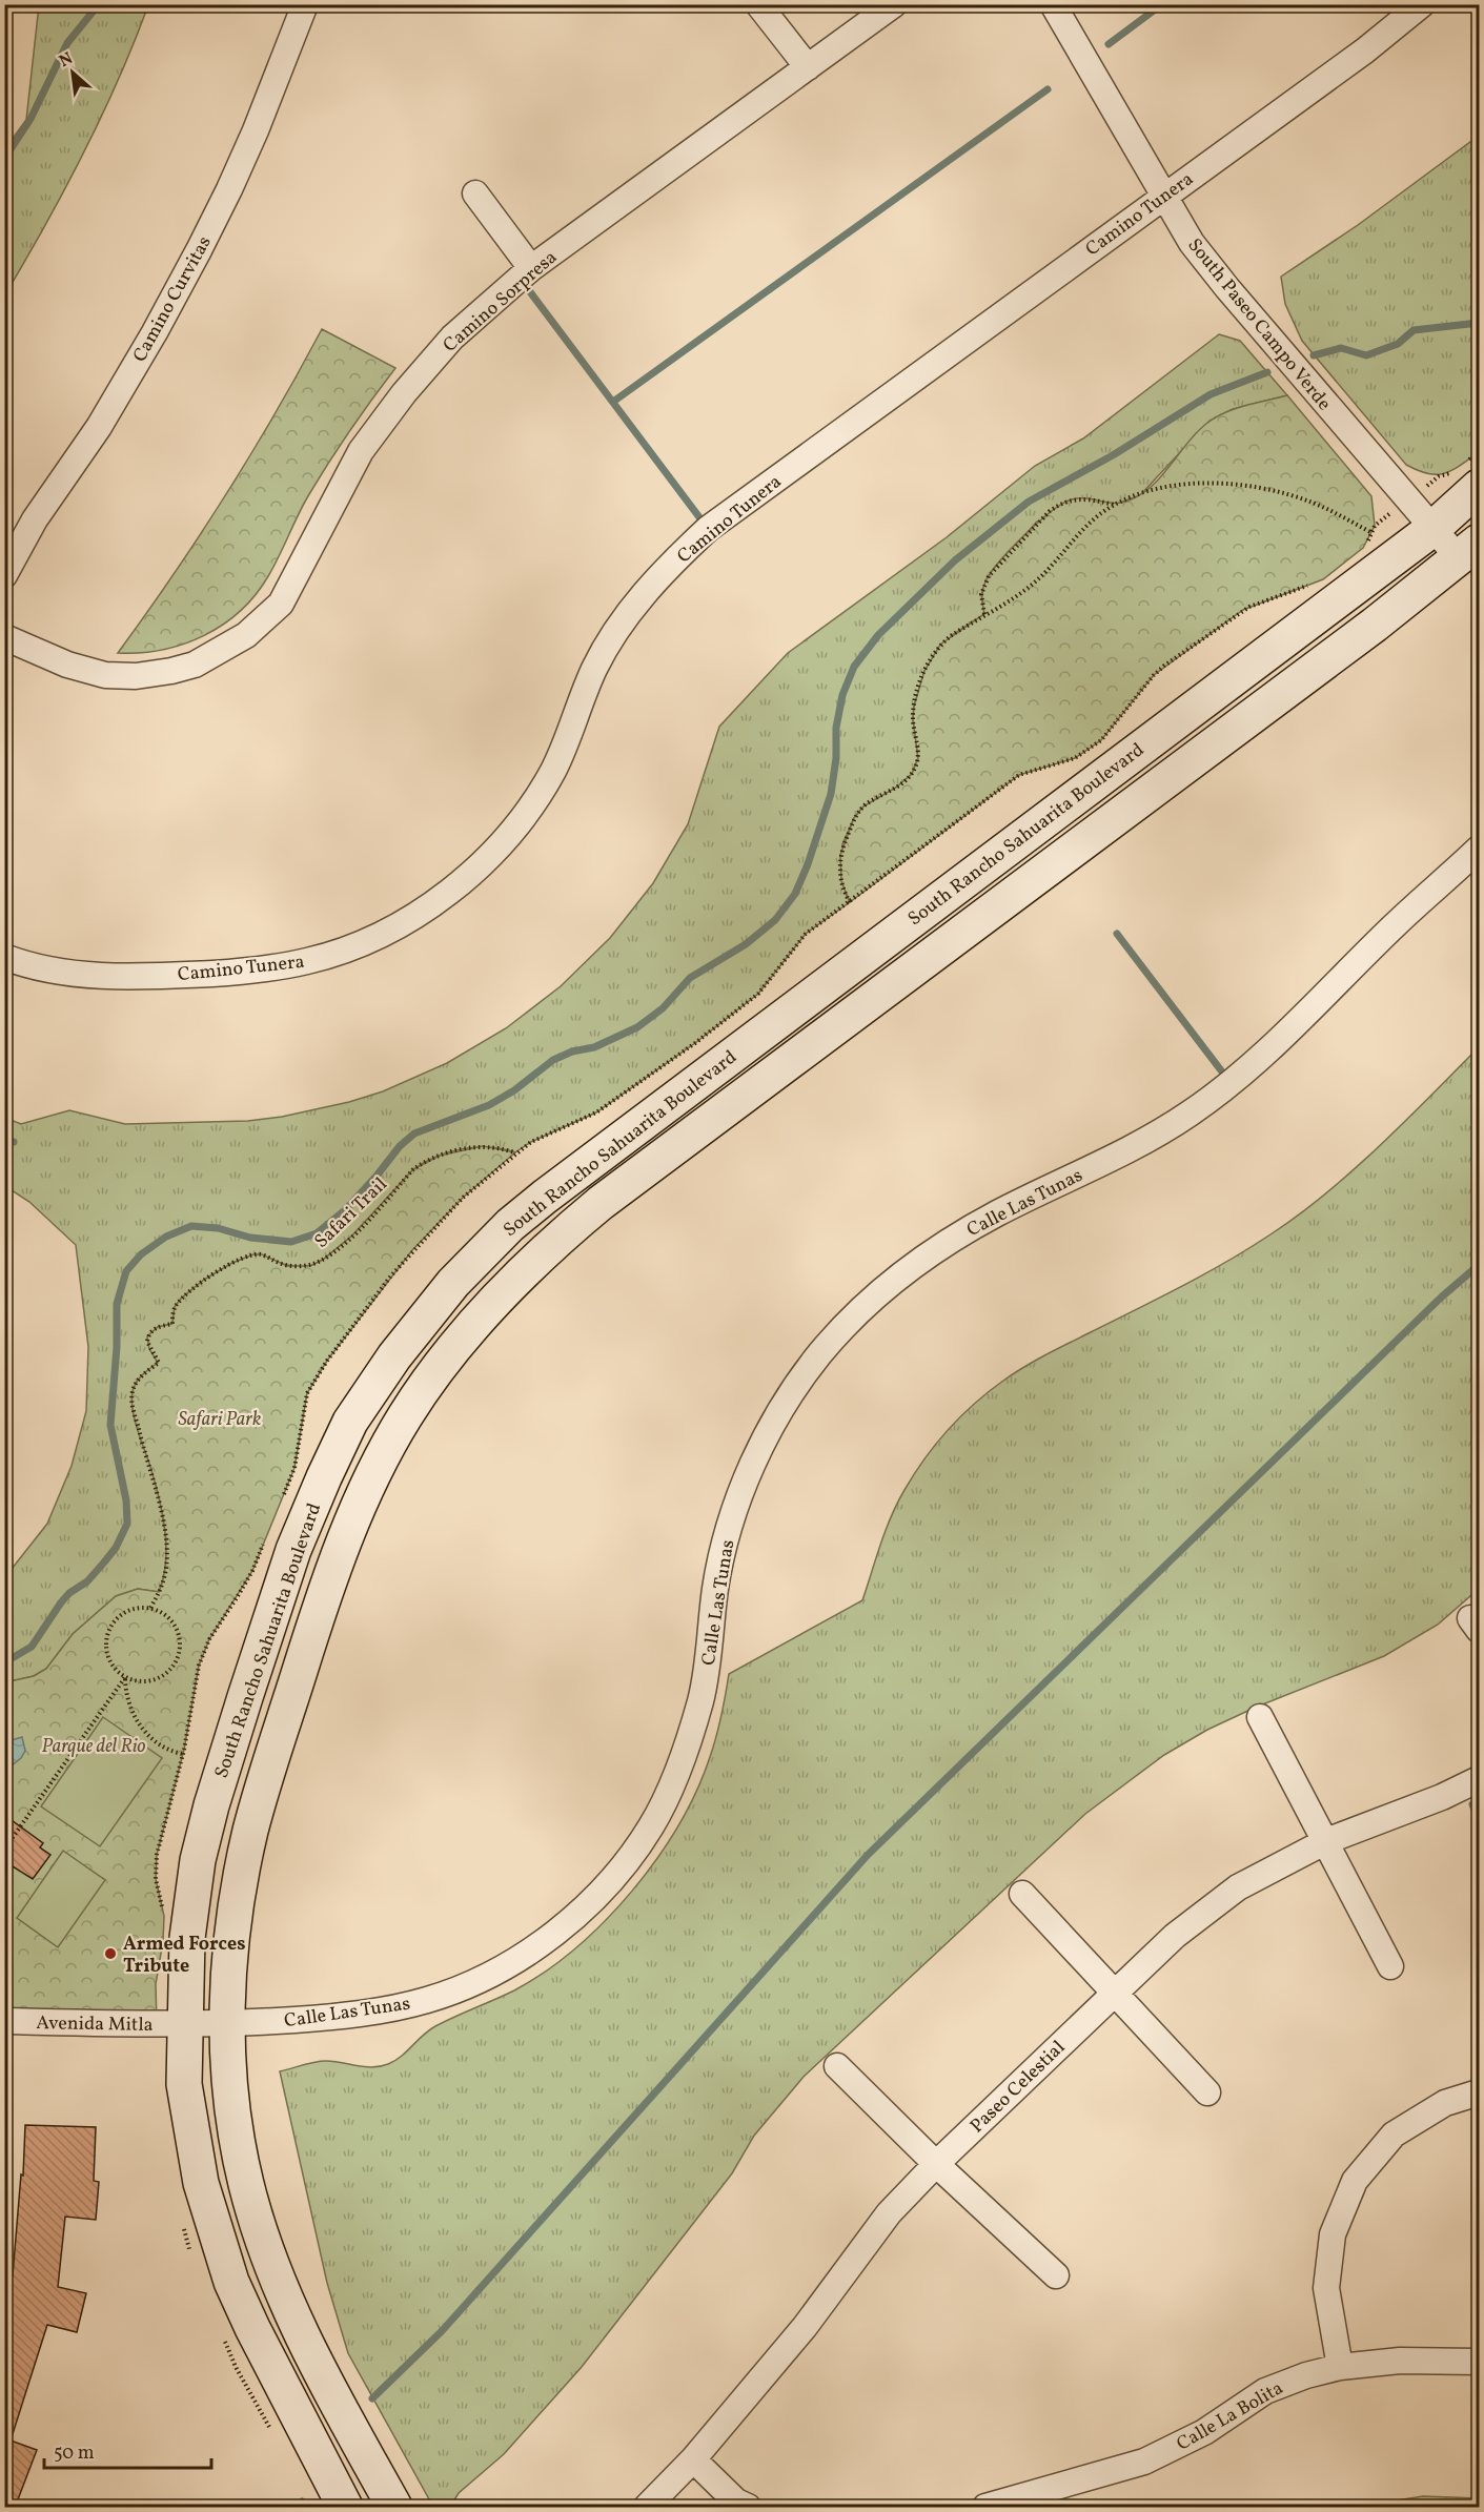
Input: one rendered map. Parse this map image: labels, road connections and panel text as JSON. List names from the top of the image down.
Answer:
{
  "streets": {
    "street": [
      "Camino Tunera",
      "Camino Curvitas",
      "Camino Sorpresa",
      "South Paseo Campo Verde",
      "South Rancho Sahuarita Boulevard",
      "Calle Las Tunas",
      "Avenida Mitla",
      "Paseo Celestial",
      "Calle La Bolita"
    ],
    "path": ["Safari Trail"]
  },
  "crossings": [
    ["Camino Tunera", "South Paseo Campo Verde"],
    ["South Paseo Campo Verde", "South Rancho Sahuarita Boulevard"],
    ["South Rancho Sahuarita Boulevard", "Calle Las Tunas"],
    ["South Rancho Sahuarita Boulevard", "Avenida Mitla"],
    ["Calle Las Tunas", "Avenida Mitla"]
  ],
  "parks": ["Safari Park", "Parque del Rio"],
  "places": ["Armed Forces Tribute"],
  "scale_bar": "50 m",
  "north": "top left"
}
